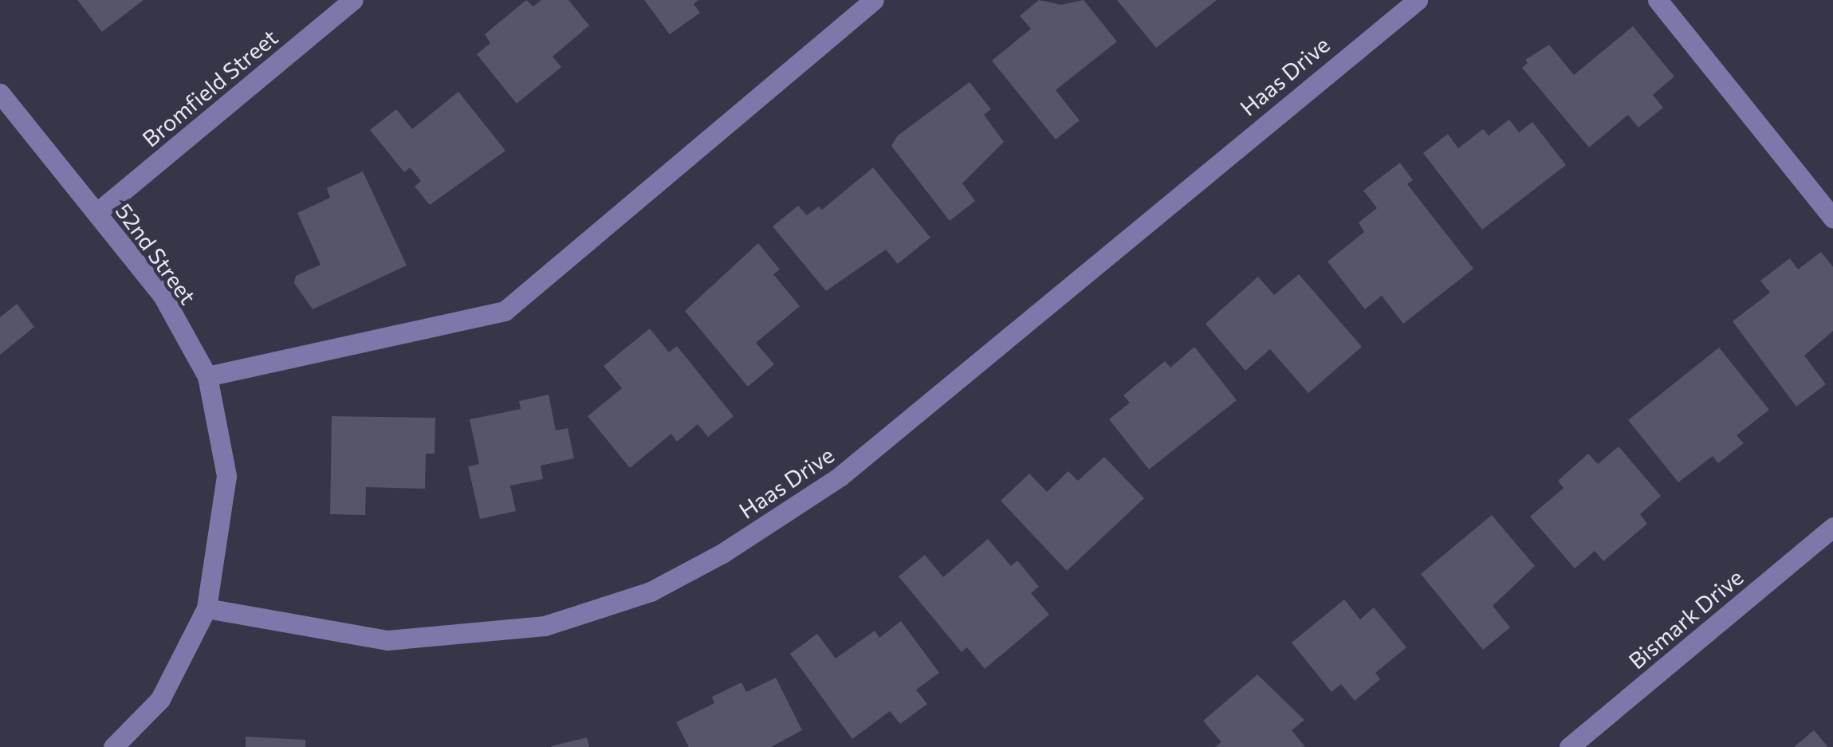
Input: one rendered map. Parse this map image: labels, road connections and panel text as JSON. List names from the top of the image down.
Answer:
{
  "streets": {
    "street": [
      "Haas Drive",
      "Bromfield Street",
      "52nd Street",
      "Bismark Drive"
    ]
  },
  "crossings": [
    ["Haas Drive", "52nd Street"],
    ["Bromfield Street", "52nd Street"]
  ]
}
